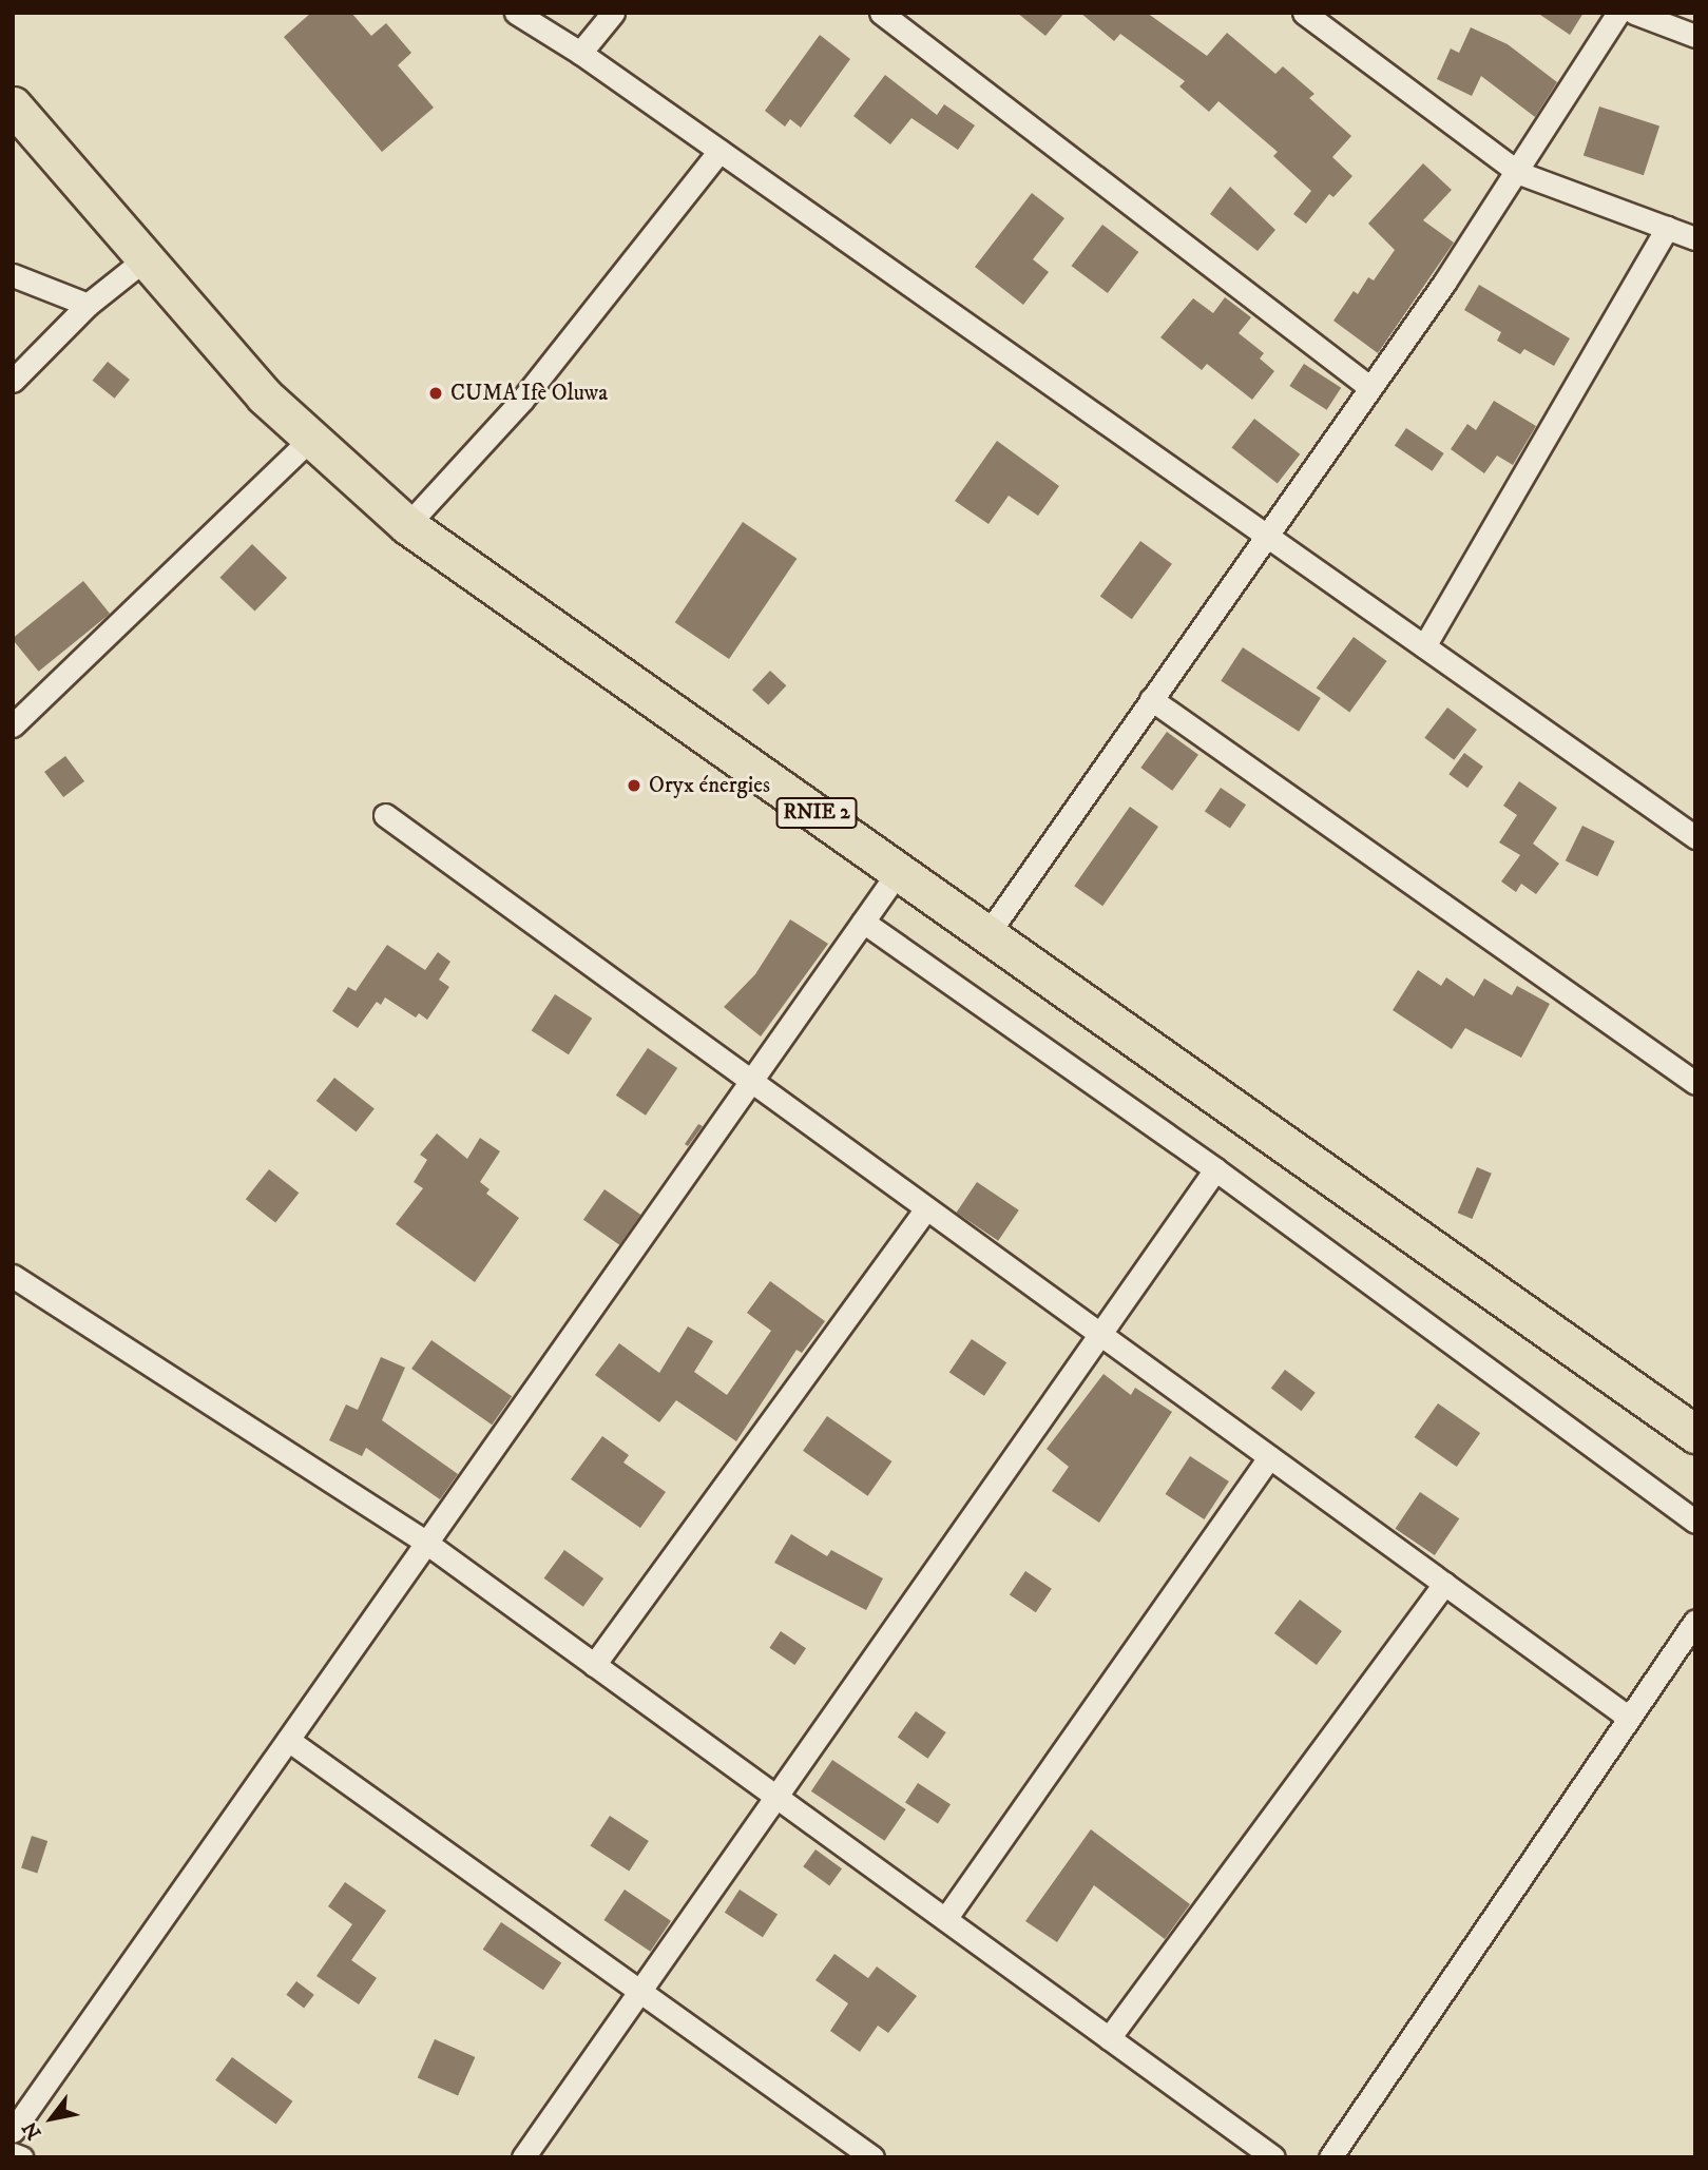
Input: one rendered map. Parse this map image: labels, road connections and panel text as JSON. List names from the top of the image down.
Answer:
{
  "streets": {
    "main road": ["RNIE 2"]
  },
  "places": ["CUMA Ifè Oluwa", "Oryx énergies"],
  "north": "bottom left"
}
